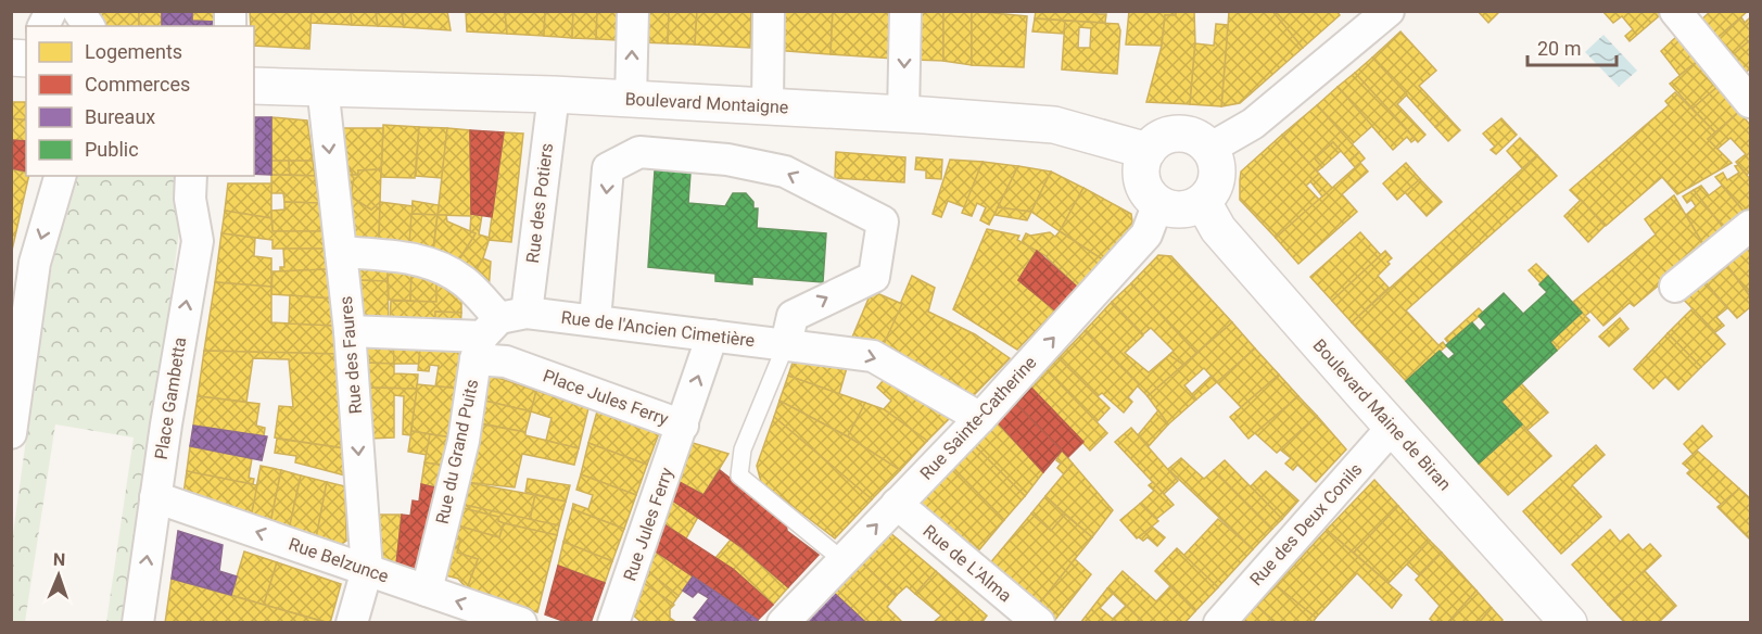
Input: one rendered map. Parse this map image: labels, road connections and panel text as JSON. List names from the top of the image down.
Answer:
{
  "streets": {
    "main road": ["Boulevard Montaigne", "Boulevard Maine de Biran"],
    "street": [
      "Rue des Potiers",
      "Rue de l'Ancien Cimetière",
      "Rue des Faures",
      "Place Jules Ferry",
      "Place Gambetta",
      "Rue Sainte-Catherine",
      "Rue du Grand Puits",
      "Rue Jules Ferry",
      "Rue des Deux Conils",
      "Rue Belzunce",
      "Rue de L'Alma"
    ]
  },
  "crossings": [
    ["Boulevard Montaigne", "Rue des Potiers"],
    ["Boulevard Montaigne", "Rue des Faures"],
    ["Boulevard Montaigne", "Boulevard Maine de Biran"],
    ["Boulevard Montaigne", "Rue Sainte-Catherine"],
    ["Rue des Potiers", "Rue de l'Ancien Cimetière"],
    ["Rue des Potiers", "Place Jules Ferry"],
    ["Rue des Potiers", "Rue du Grand Puits"],
    ["Rue de l'Ancien Cimetière", "Place Jules Ferry"],
    ["Rue de l'Ancien Cimetière", "Rue Sainte-Catherine"],
    ["Rue de l'Ancien Cimetière", "Rue du Grand Puits"],
    ["Rue des Faures", "Rue Belzunce"],
    ["Place Jules Ferry", "Rue du Grand Puits"],
    ["Place Jules Ferry", "Rue Jules Ferry"],
    ["Place Gambetta", "Rue Belzunce"],
    ["Boulevard Maine de Biran", "Rue Sainte-Catherine"],
    ["Boulevard Maine de Biran", "Rue des Deux Conils"],
    ["Rue Sainte-Catherine", "Rue de L'Alma"],
    ["Rue du Grand Puits", "Rue Belzunce"]
  ],
  "one_way": ["Rue de l'Ancien Cimetière", "Rue des Faures", "Rue Sainte-Catherine"],
  "legend": [
    "Logements",
    "Commerces",
    "Bureaux",
    "Public"
  ],
  "scale_bar": "20 m",
  "north": "top"
}
